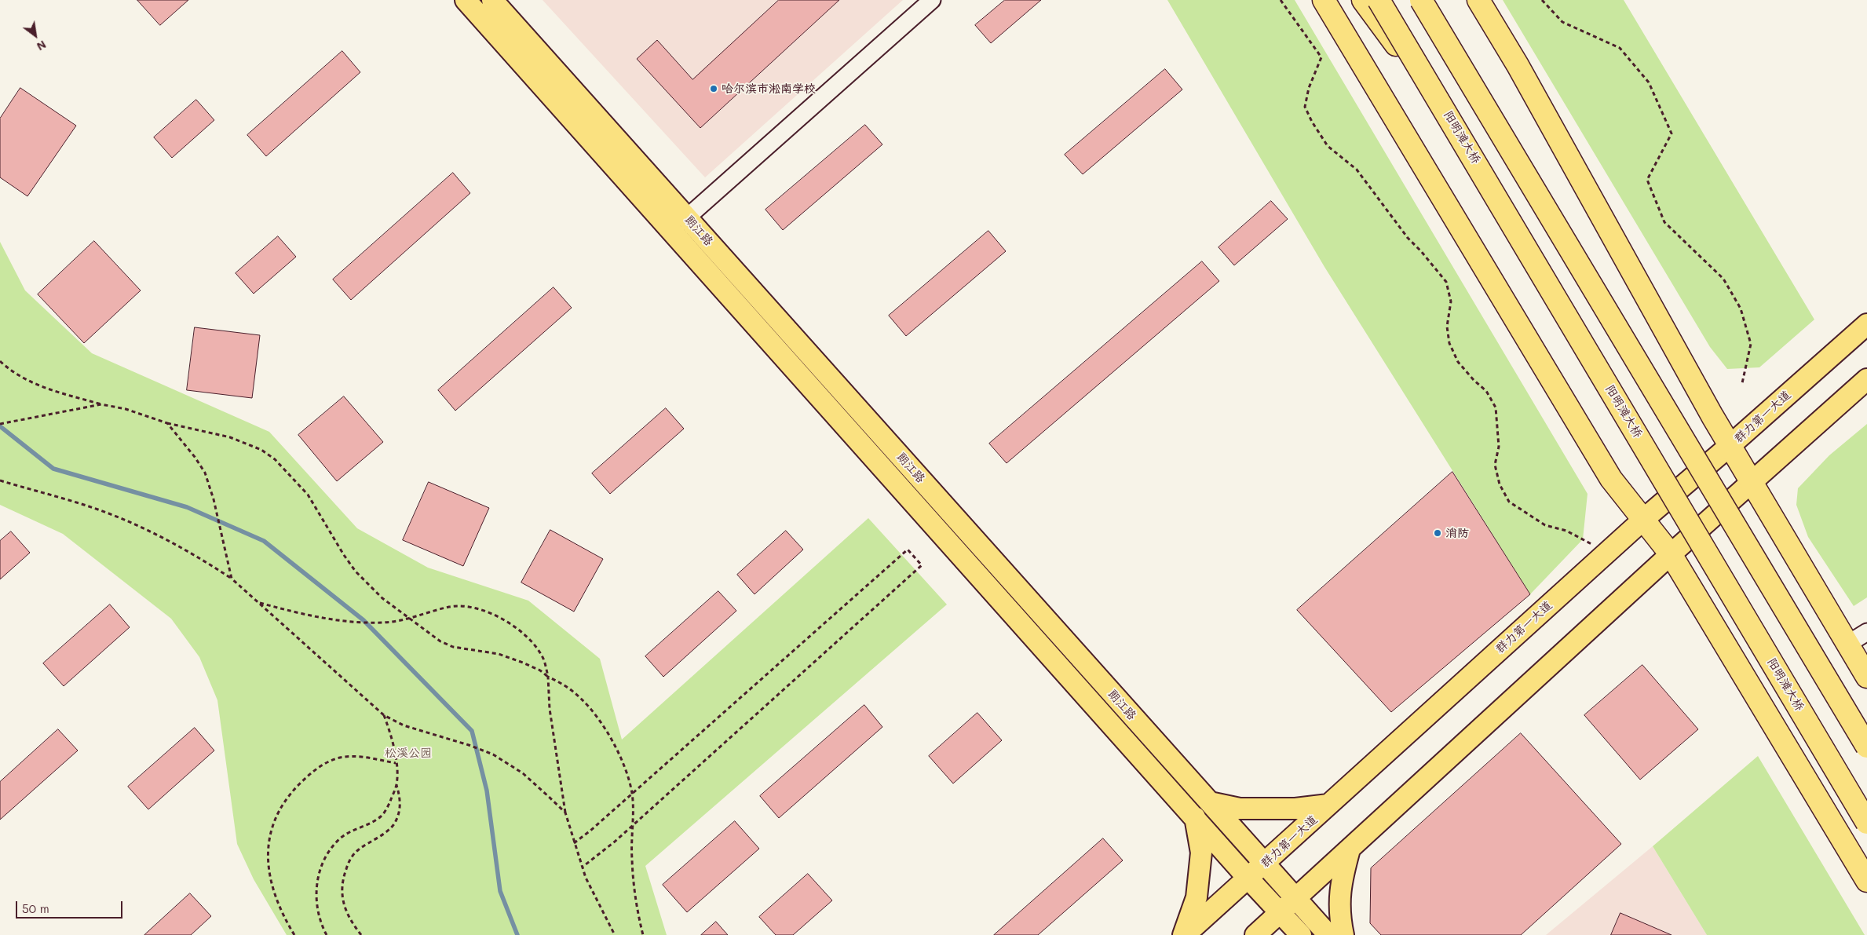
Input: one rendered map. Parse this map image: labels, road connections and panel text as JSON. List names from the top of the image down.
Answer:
{
  "streets": {
    "highway": ["阳明滩大桥"],
    "main road": ["朗江路", "群力第一大道"]
  },
  "crossings": [
    ["朗江路", "群力第一大道"]
  ],
  "parks": ["松溪公园"],
  "places": ["哈尔滨市淞南学校", "消防"],
  "scale_bar": "50 m",
  "north": "bottom right"
}
